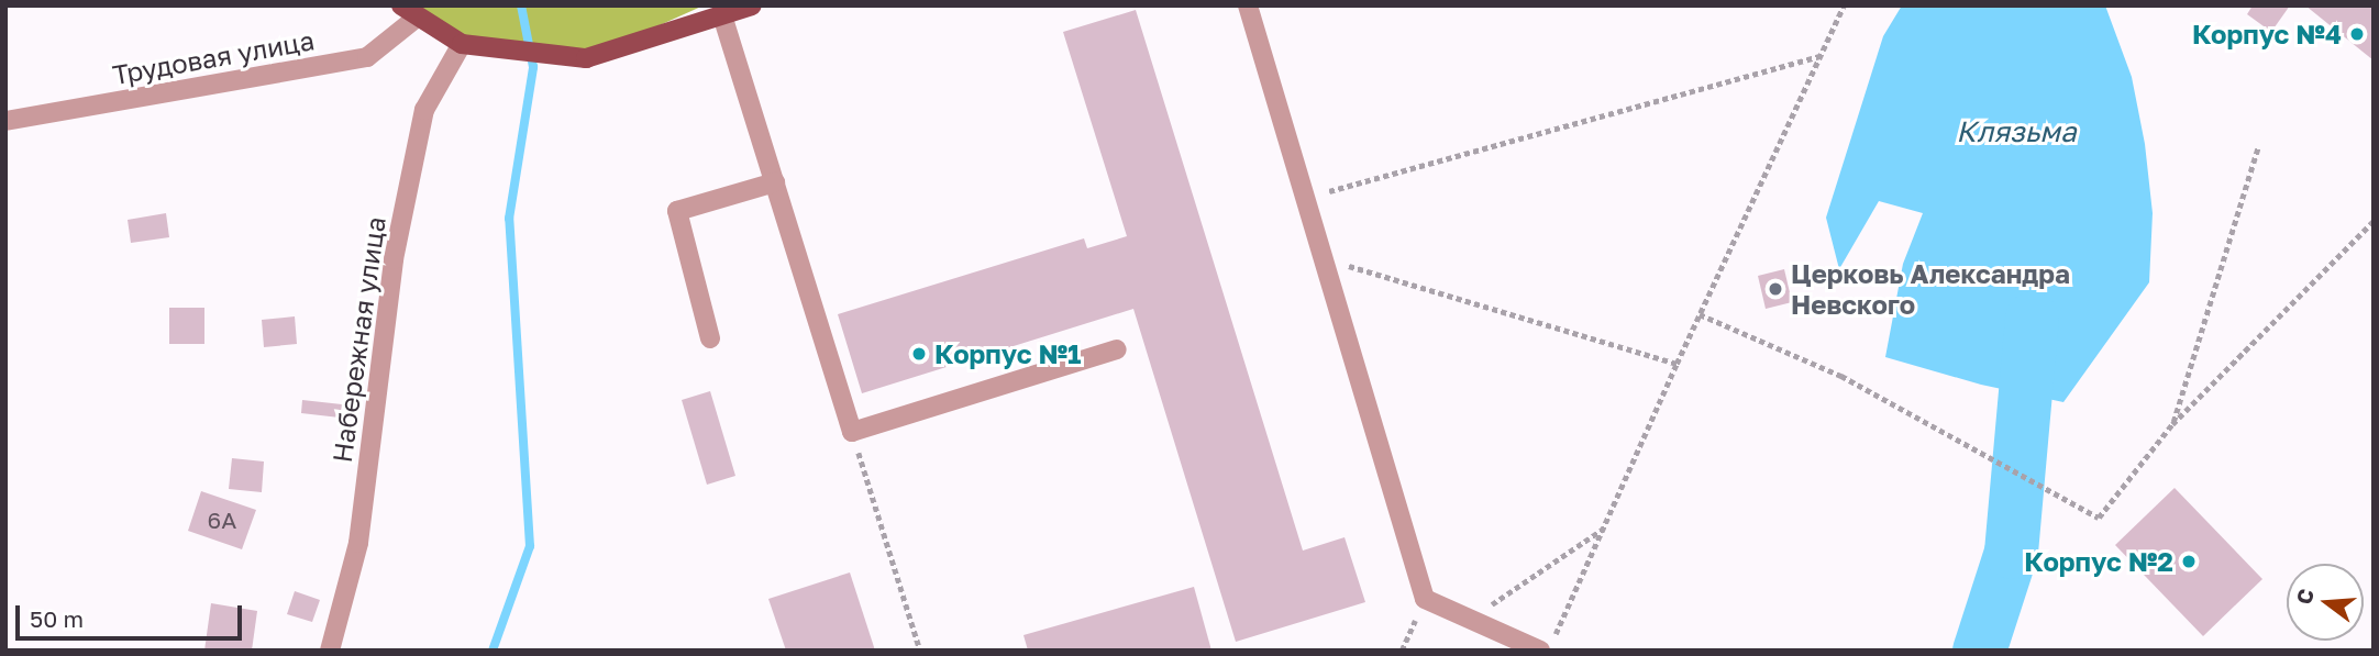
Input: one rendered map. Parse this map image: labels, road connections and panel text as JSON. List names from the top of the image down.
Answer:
{
  "streets": {
    "street": ["Трудовая улица", "Набережная улица"]
  },
  "water": ["Клязьма"],
  "places": [
    "Корпус №4",
    "Церковь Александра Невского",
    "Корпус №1",
    "Корпус №2"
  ],
  "house_numbers": ["6А"],
  "scale_bar": "50 m",
  "north": "left"
}
